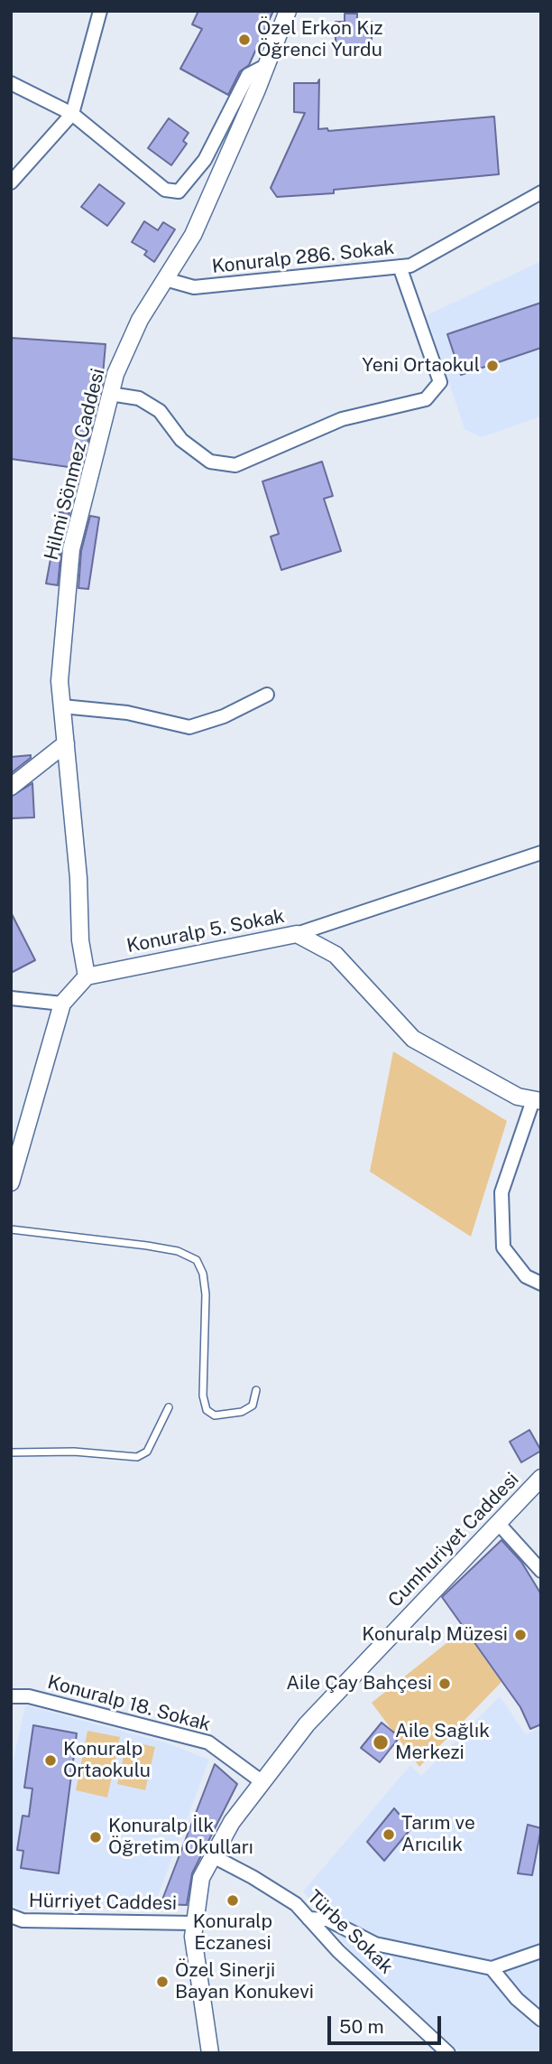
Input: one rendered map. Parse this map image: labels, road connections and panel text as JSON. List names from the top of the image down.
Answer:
{
  "streets": {
    "street": [
      "Konuralp 286. Sokak",
      "Hilmi Sönmez Caddesi",
      "Konuralp 5. Sokak",
      "Cumhuriyet Caddesi",
      "Konuralp 18. Sokak",
      "Hürriyet Caddesi",
      "Türbe Sokak"
    ]
  },
  "crossings": [
    ["Konuralp 286. Sokak", "Hilmi Sönmez Caddesi"],
    ["Hilmi Sönmez Caddesi", "Konuralp 5. Sokak"],
    ["Cumhuriyet Caddesi", "Konuralp 18. Sokak"],
    ["Cumhuriyet Caddesi", "Hürriyet Caddesi"],
    ["Cumhuriyet Caddesi", "Türbe Sokak"]
  ],
  "places": [
    "Özel Erkon Kız Öğrenci Yurdu",
    "Yeni Ortaokul",
    "Konuralp Müzesi",
    "Aile Çay Bahçesi",
    "Aile Sağlık Merkezi",
    "Konuralp Ortaokulu",
    "Tarım ve Arıcılık",
    "Konuralp İlk Öğretim Okulları",
    "Konuralp Eczanesi",
    "Özel Sinerji Bayan Konukevi"
  ],
  "scale_bar": "50 m"
}
